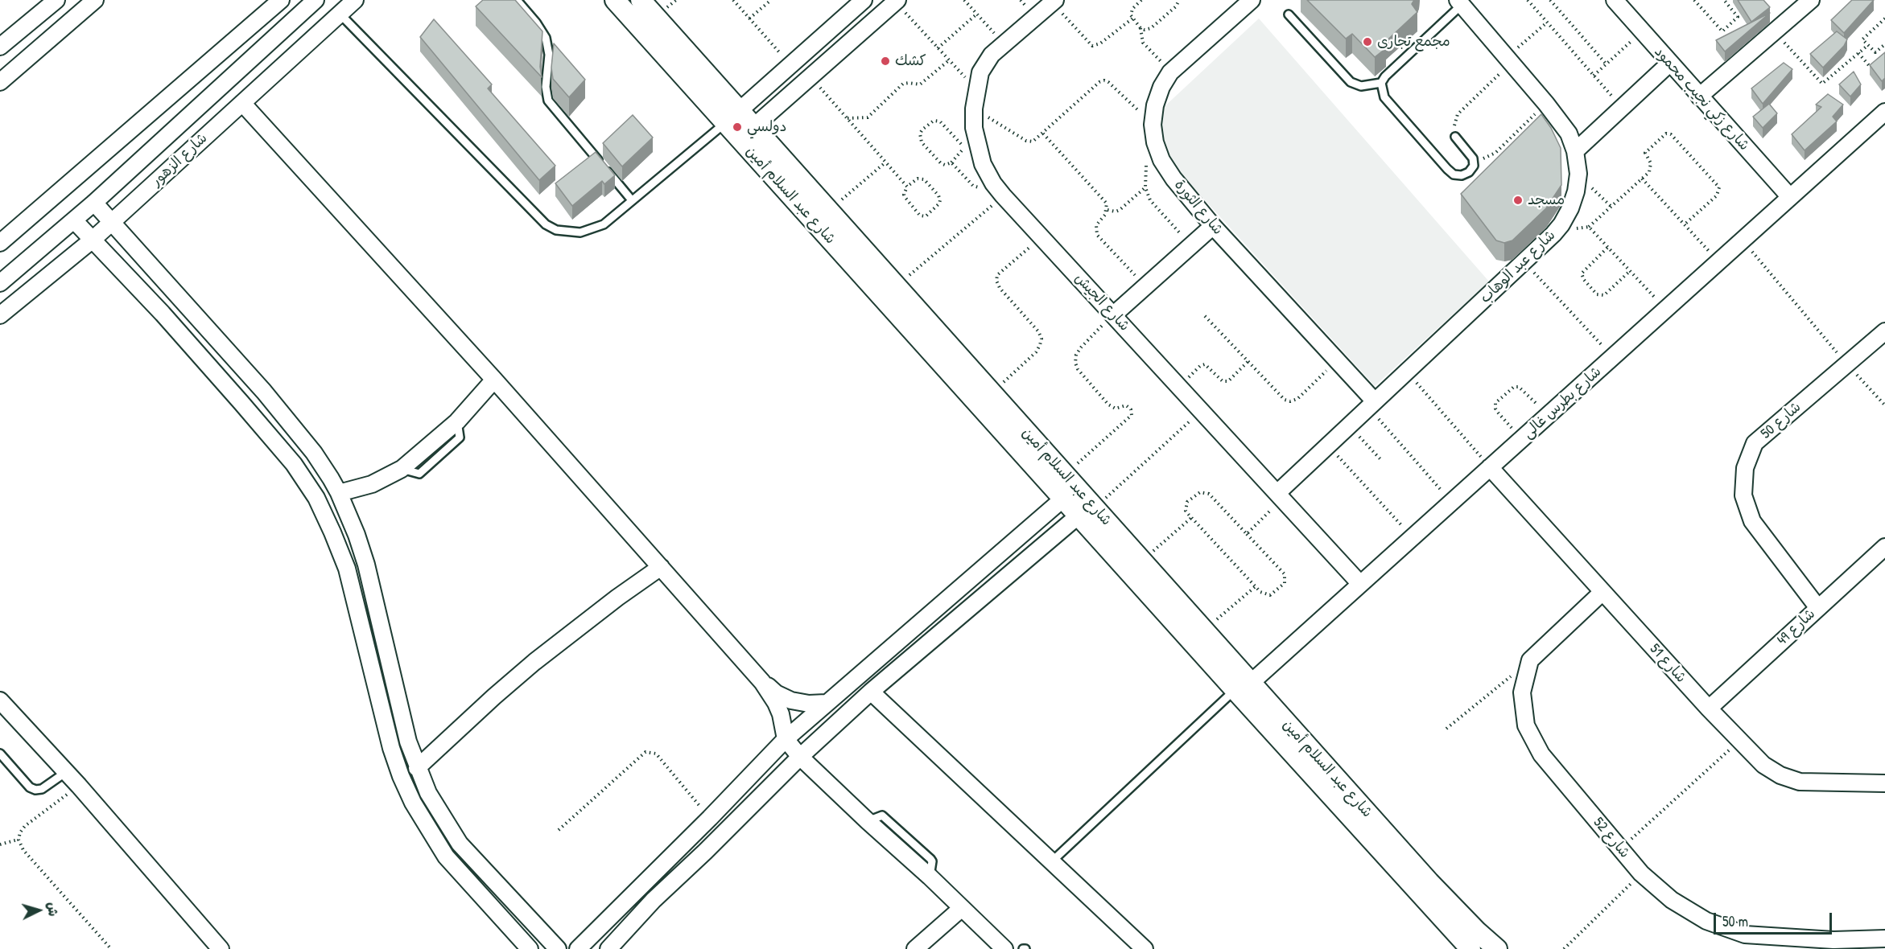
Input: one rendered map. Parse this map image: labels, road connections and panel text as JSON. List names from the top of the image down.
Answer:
{
  "streets": {
    "street": [
      "شارع زكي نجيب محمود",
      "شارع الزهور",
      "شارع عبد السلام أمين",
      "شارع الثورة",
      "شارع عبد الوهاب",
      "شارع الجيش",
      "شارع بطرس غالى",
      "شارع 50",
      "شارع 49",
      "شارع 51",
      "شارع 52"
    ]
  },
  "crossings": [
    ["شارع زكي نجيب محمود", "شارع بطرس غالى"],
    ["شارع عبد السلام أمين", "شارع بطرس غالى"],
    ["شارع الثورة", "شارع عبد الوهاب"],
    ["شارع عبد الوهاب", "شارع الجيش"],
    ["شارع الجيش", "شارع بطرس غالى"],
    ["شارع بطرس غالى", "شارع 51"],
    ["شارع 50", "شارع 49"],
    ["شارع 49", "شارع 51"]
  ],
  "places": [
    "مجمع تجارى",
    "كشك",
    "دولسي",
    "مسجد"
  ],
  "scale_bar": "50 m",
  "north": "right"
}
